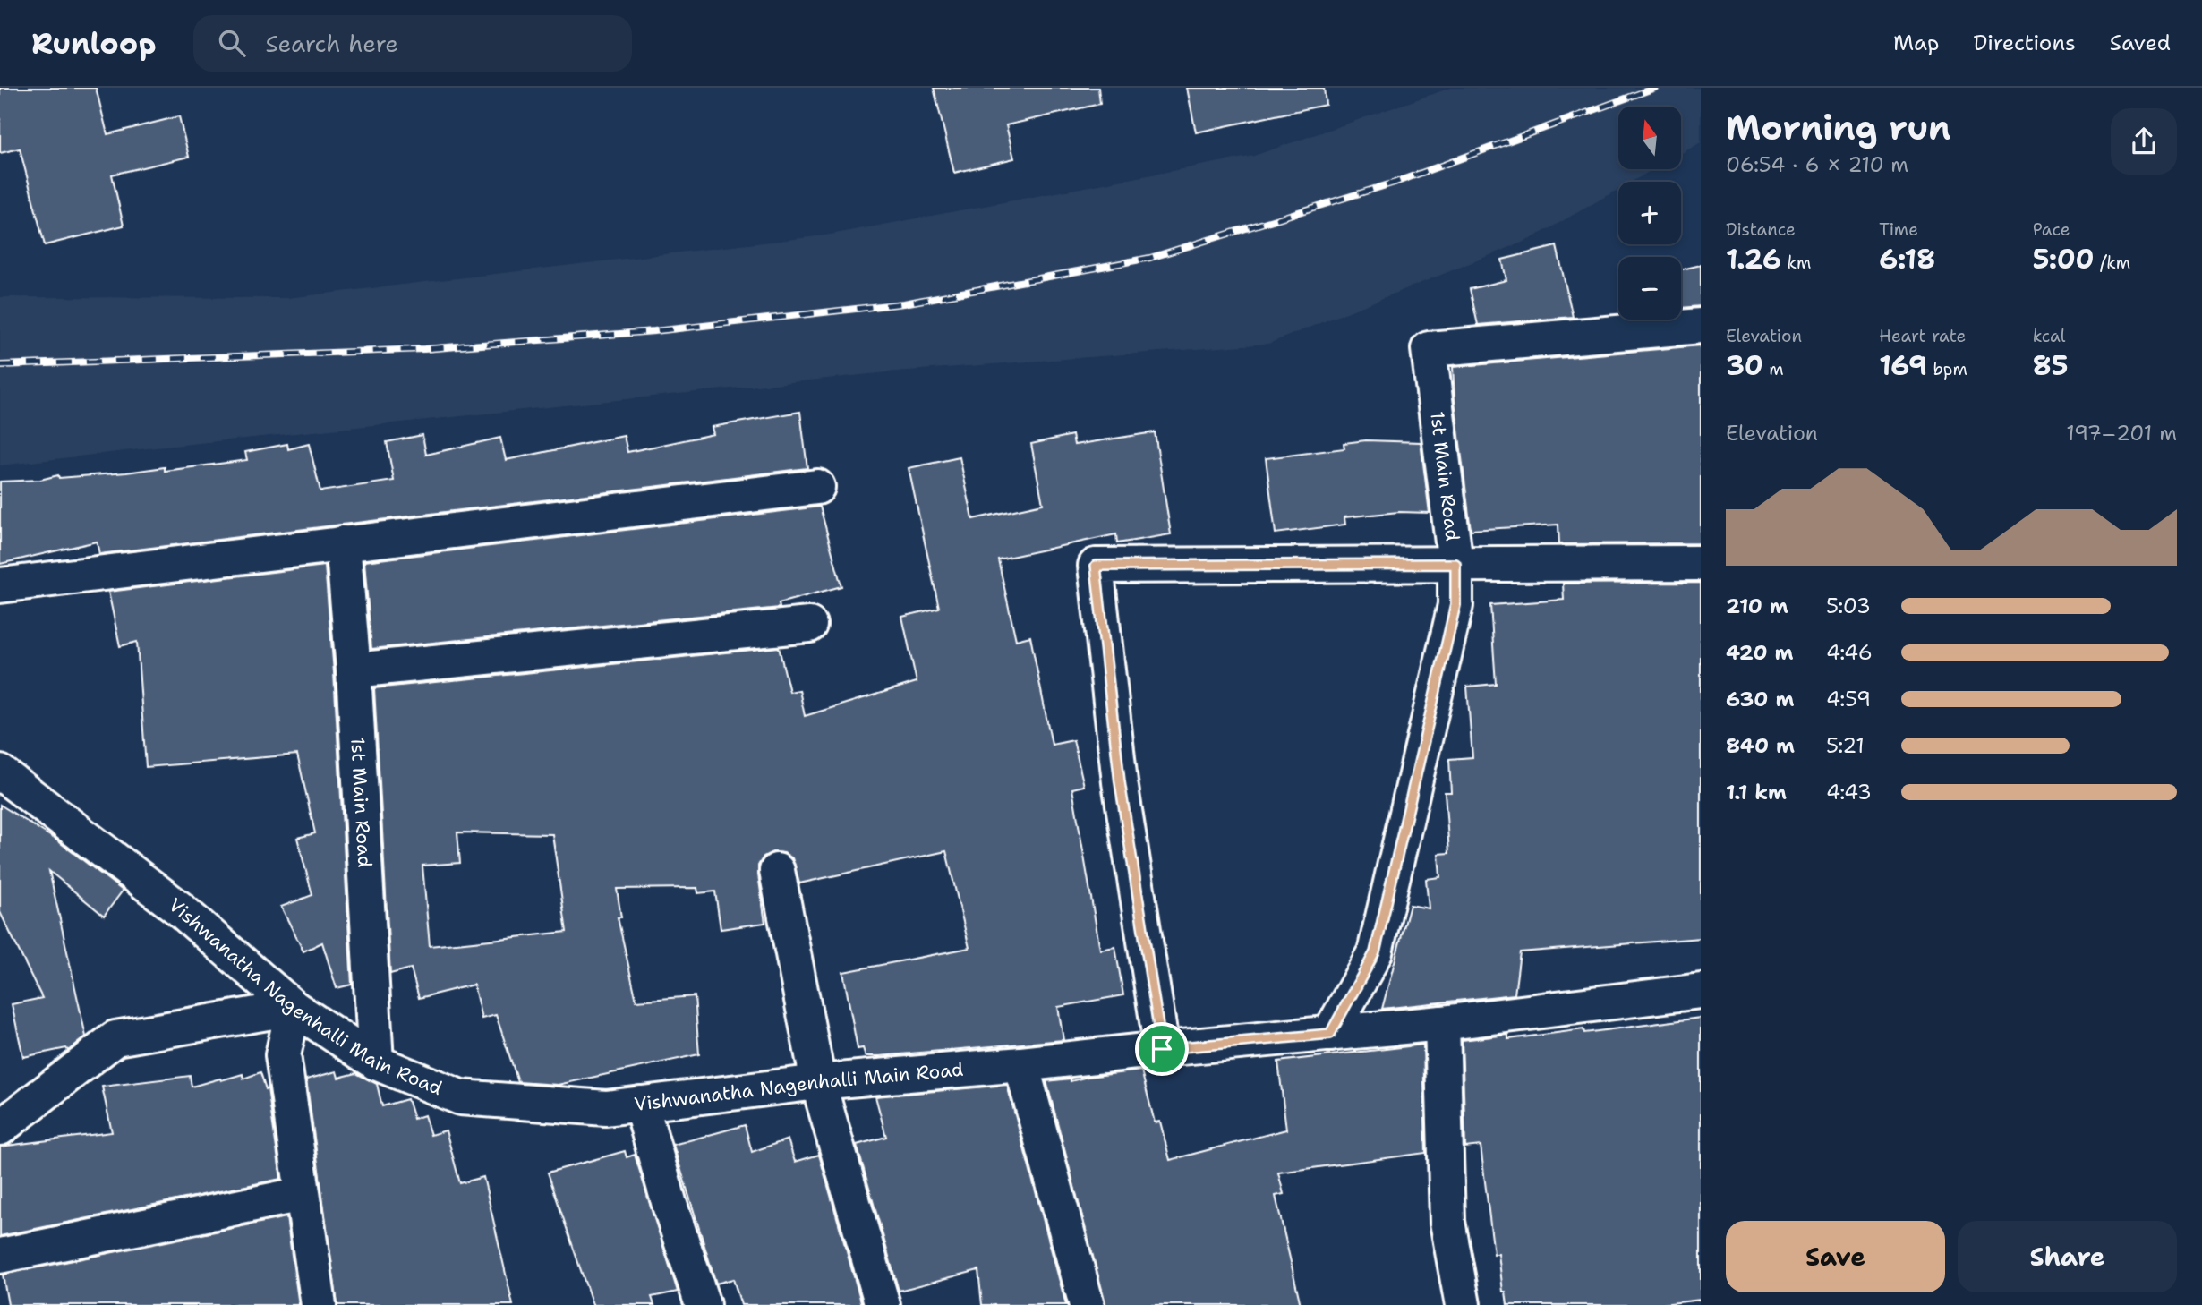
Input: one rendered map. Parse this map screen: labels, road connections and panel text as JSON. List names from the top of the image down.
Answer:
{
  "streets": {
    "street": ["1st Main Road", "Vishwanatha Nagenhalli Main Road"]
  },
  "crossings": [
    ["1st Main Road", "Vishwanatha Nagenhalli Main Road"]
  ],
  "north": "top",
  "page": {
    "header": "Runloop",
    "search": "Search here",
    "nav": ["Map", "Directions", "Saved"],
    "heading": ["Morning run", "06:54 · 6 × 210 m"],
    "map_buttons": ["+", "−"],
    "stats": [
      ["Distance", "1.26 km"],
      ["Time", "6:18"],
      ["Pace", "5:00 /km"],
      ["Elevation", "30 m"],
      ["Heart rate", "169 bpm"],
      ["kcal", "85"]
    ],
    "chart": ["Elevation", "197–201 m"],
    "list": [
      {
        "name": "210 m",
        "note": "5:03"
      },
      {
        "name": "420 m",
        "note": "4:46"
      },
      {
        "name": "630 m",
        "note": "4:59"
      },
      {
        "name": "840 m",
        "note": "5:21"
      },
      {
        "name": "1.1 km",
        "note": "4:43"
      }
    ],
    "buttons": ["Save", "Share"]
  }
}
